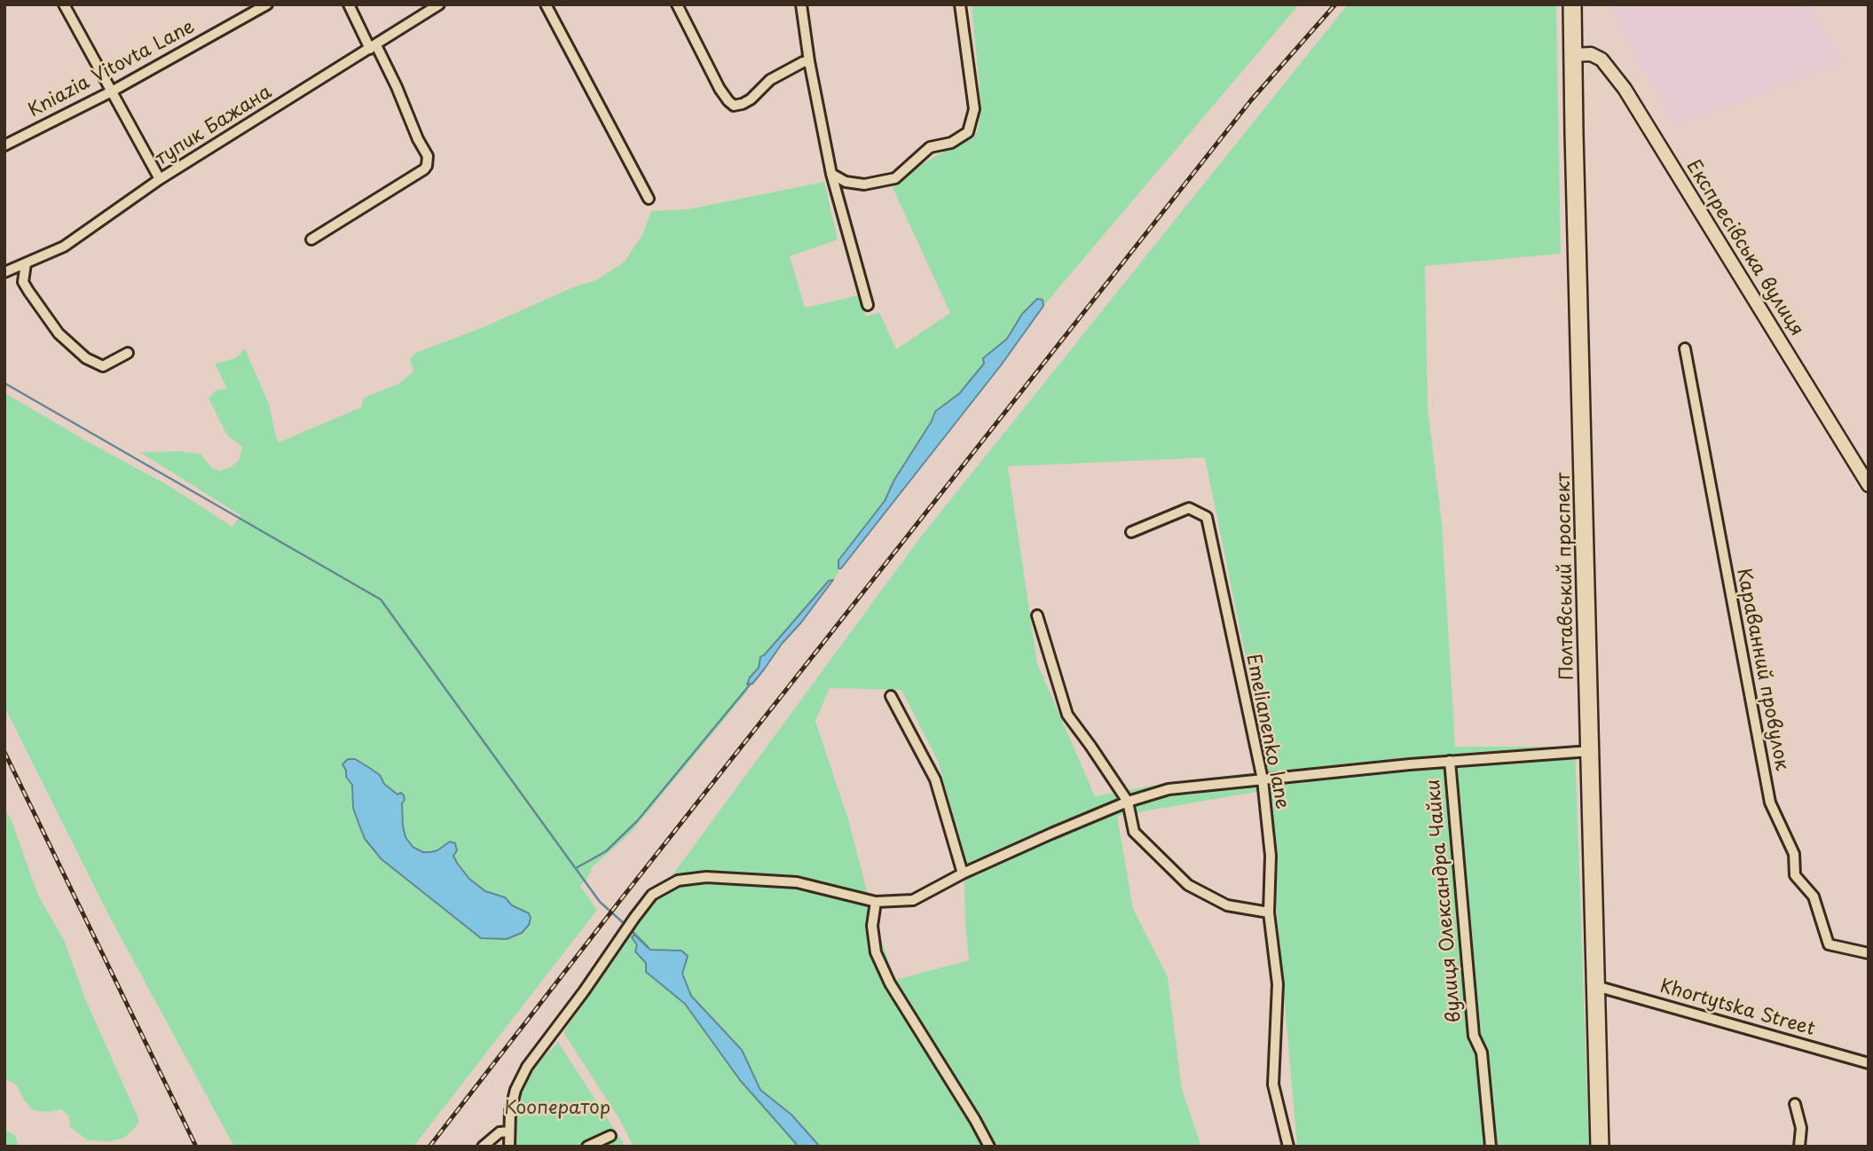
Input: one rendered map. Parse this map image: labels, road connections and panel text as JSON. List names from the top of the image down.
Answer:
{
  "streets": {
    "highway": ["Полтавський проспект"],
    "street": [
      "Kniazia Vitovta Lane",
      "тупик Бажана",
      "Експресівська вулиця",
      "Караванний провулок",
      "Emelianenko lane",
      "вулиця Олександра Чайки",
      "Khortytska Street"
    ]
  },
  "crossings": [
    ["Експресівська вулиця", "Полтавський проспект"],
    ["Полтавський проспект", "Khortytska Street"]
  ],
  "parks": ["Кооператор"]
}
